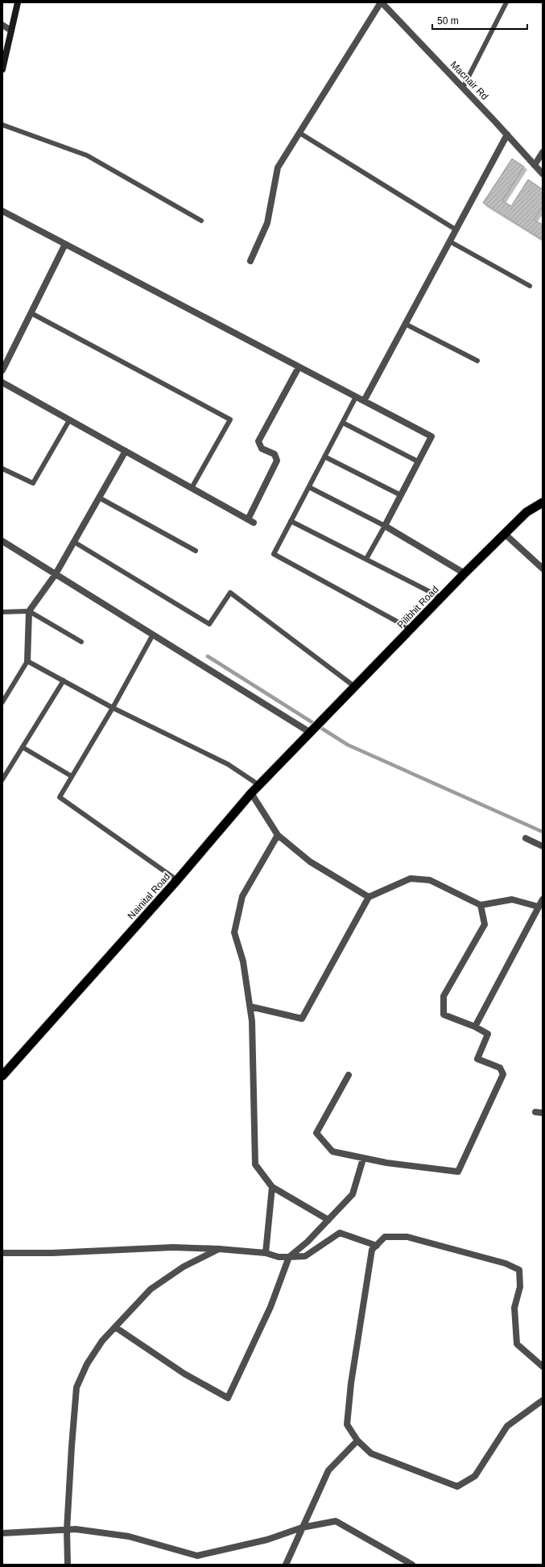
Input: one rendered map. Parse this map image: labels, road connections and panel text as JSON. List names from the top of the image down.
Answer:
{
  "streets": {
    "highway": ["Pilibhit Road", "Nainital Road"],
    "street": ["Macnair Rd"]
  },
  "crossings": [
    ["Pilibhit Road", "Nainital Road"]
  ],
  "scale_bar": "50 m"
}
